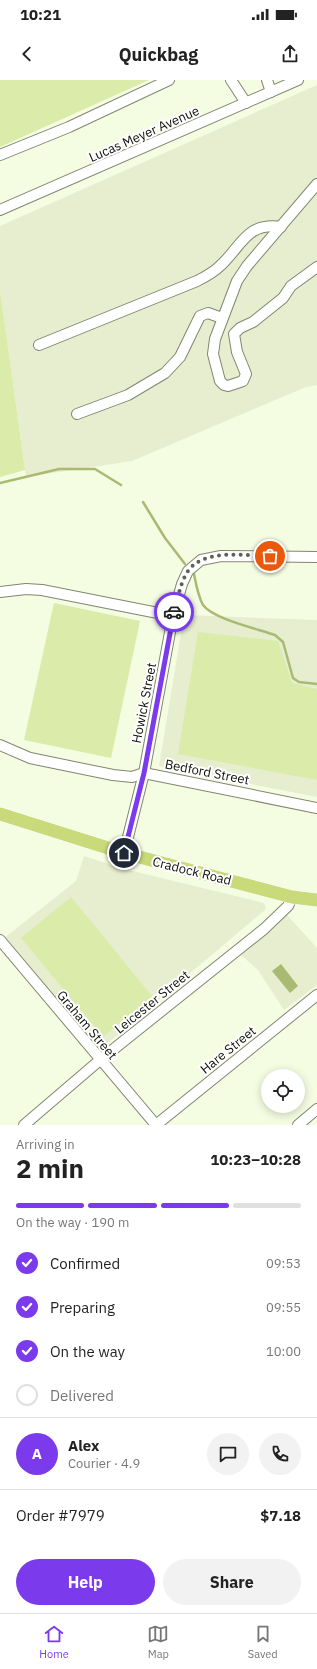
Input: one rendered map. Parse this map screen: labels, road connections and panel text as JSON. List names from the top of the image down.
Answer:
{
  "streets": {
    "main road": ["Cradock Road"],
    "street": [
      "Lucas Meyer Avenue",
      "Howick Street",
      "Bedford Street",
      "Leicester Street",
      "Graham Street",
      "Hare Street"
    ]
  },
  "crossings": [
    ["Howick Street", "Bedford Street"],
    ["Howick Street", "Cradock Road"],
    ["Cradock Road", "Leicester Street"],
    ["Leicester Street", "Graham Street"],
    ["Graham Street", "Hare Street"]
  ],
  "page": {
    "status": "10:21",
    "header": "Quickbag",
    "heading": ["2 min", "Arriving in", "10:23–10:28"],
    "panel": [
      "Alex",
      "Courier · 4.9",
      "Order #7979",
      "$7.18"
    ],
    "bar": "On the way · 190 m",
    "list": [
      ["Confirmed", "09:53"],
      ["Preparing", "09:55"],
      ["On the way", "10:00"],
      "Delivered"
    ],
    "round": "A",
    "buttons": ["Help", "Share"],
    "tabs": ["Home", "Map", "Saved"]
  }
}
